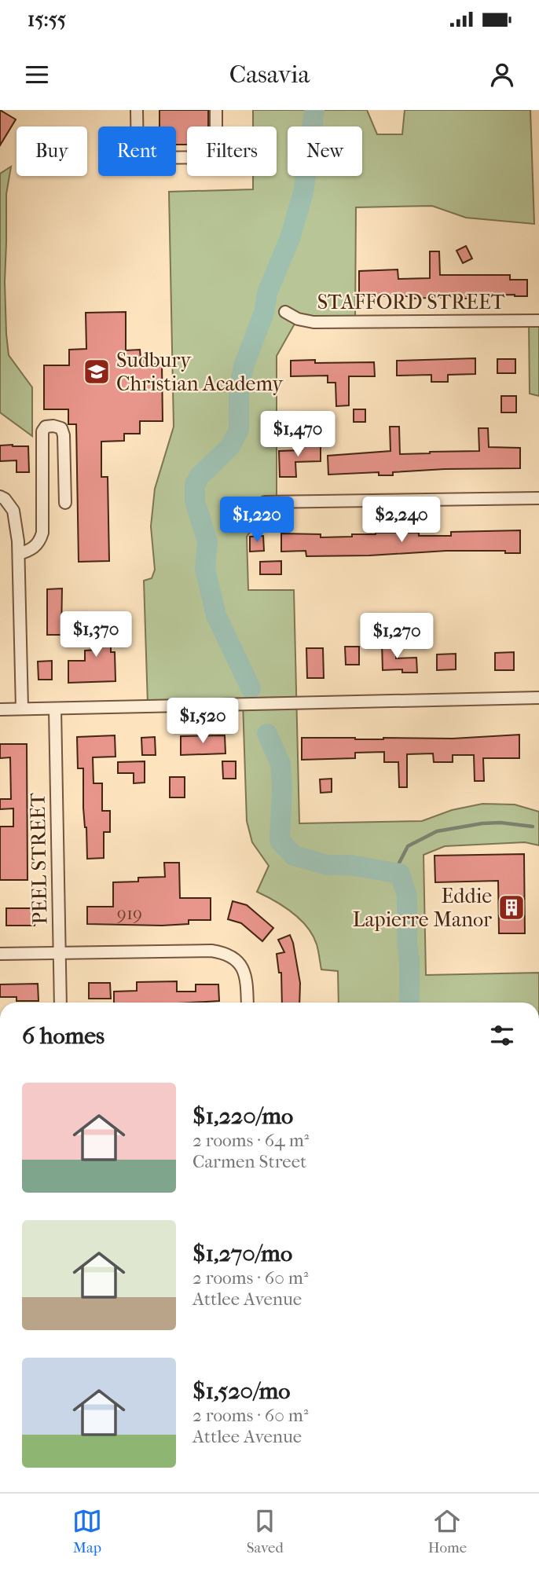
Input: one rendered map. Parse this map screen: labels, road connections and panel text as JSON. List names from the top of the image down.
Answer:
{
  "streets": {
    "street": ["STAFFORD STREET", "PEEL STREET"]
  },
  "places": {
    "school or university": ["Sudbury Christian Academy"],
    "building": ["Eddie Lapierre Manor"]
  },
  "house_numbers": ["919"],
  "page": {
    "status": "15:55",
    "header": "Casavia",
    "chip": [
      "Buy",
      "Rent",
      "Filters",
      "New"
    ],
    "price": [
      "$1,470",
      "$1,220",
      "$2,240",
      "$1,370",
      "$1,270",
      "$1,520"
    ],
    "heading": "6 homes",
    "list": [
      {
        "name": "$1,220/mo",
        "note": "2 rooms · 64 m² · Carmen Street"
      },
      {
        "name": "$1,270/mo",
        "note": "2 rooms · 60 m² · Attlee Avenue"
      },
      {
        "name": "$1,520/mo",
        "note": "2 rooms · 60 m² · Attlee Avenue"
      }
    ],
    "tabs": ["Map", "Saved", "Home"]
  }
}
